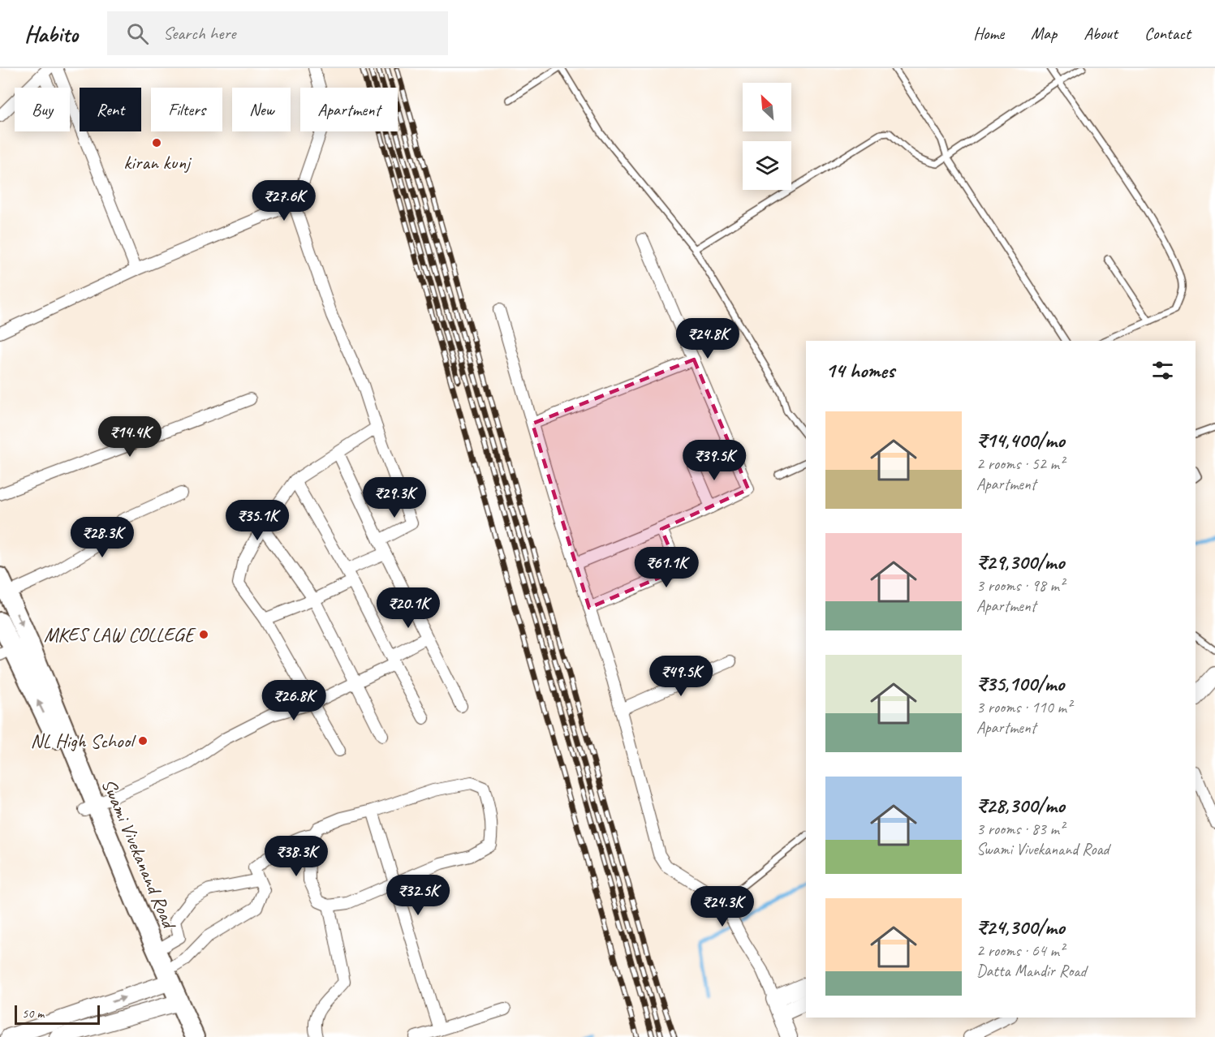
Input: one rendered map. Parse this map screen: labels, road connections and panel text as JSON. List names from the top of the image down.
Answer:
{
  "streets": {
    "main road": ["Swami Vivekanand Road"]
  },
  "places": ["kiran kunj", "MKES LAW COLLEGE", "NL High School"],
  "scale_bar": "50 m",
  "north": "top left",
  "page": {
    "header": "Habito",
    "search": "Search here",
    "nav": [
      "Home",
      "Map",
      "About",
      "Contact"
    ],
    "chip": [
      "Buy",
      "Rent",
      "Filters",
      "New",
      "Apartment"
    ],
    "price": [
      "₹27.6K",
      "₹24.8K",
      "₹14.4K",
      "₹39.5K",
      "₹29.3K",
      "₹35.1K",
      "₹28.3K",
      "₹61.1K",
      "₹20.1K",
      "₹49.5K",
      "₹26.8K",
      "₹38.3K",
      "₹32.5K",
      "₹24.3K"
    ],
    "heading": "14 homes",
    "list": [
      {
        "name": "₹14,400/mo",
        "note": "2 rooms · 52 m² · Apartment"
      },
      {
        "name": "₹29,300/mo",
        "note": "3 rooms · 98 m² · Apartment"
      },
      {
        "name": "₹35,100/mo",
        "note": "3 rooms · 110 m² · Apartment"
      },
      {
        "name": "₹28,300/mo",
        "note": "3 rooms · 83 m² · Swami Vivekanand Road"
      },
      {
        "name": "₹24,300/mo",
        "note": "2 rooms · 64 m² · Datta Mandir Road"
      }
    ],
    "scale": "50 m"
  }
}
